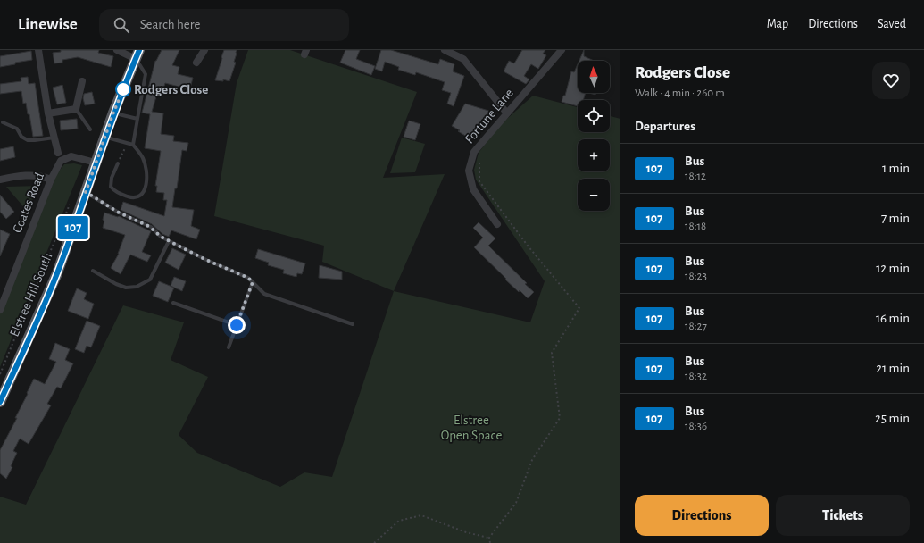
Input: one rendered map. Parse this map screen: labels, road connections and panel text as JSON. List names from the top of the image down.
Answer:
{
  "streets": {
    "main road": ["Elstree Hill South"],
    "street": ["Fortune Lane", "Coates Road"]
  },
  "crossings": [
    ["Coates Road", "Elstree Hill South"]
  ],
  "parks": ["Elstree Open Space"],
  "places": ["Rodgers Close"],
  "lines": ["bus line 107"],
  "north": "top",
  "page": {
    "header": "Linewise",
    "search": "Search here",
    "nav": ["Map", "Directions", "Saved"],
    "on_map": "107",
    "heading": [
      ["Rodgers Close", "Walk · 4 min · 260 m"],
      "Departures"
    ],
    "map_buttons": ["+", "−"],
    "list": [
      {
        "mark": "107",
        "name": "Bus",
        "note": "18:12",
        "value": "1 min"
      },
      {
        "mark": "107",
        "name": "Bus",
        "note": "18:18",
        "value": "7 min"
      },
      {
        "mark": "107",
        "name": "Bus",
        "note": "18:23",
        "value": "12 min"
      },
      {
        "mark": "107",
        "name": "Bus",
        "note": "18:27",
        "value": "16 min"
      },
      {
        "mark": "107",
        "name": "Bus",
        "note": "18:32",
        "value": "21 min"
      },
      {
        "mark": "107",
        "name": "Bus",
        "note": "18:36",
        "value": "25 min"
      }
    ],
    "buttons": ["Directions", "Tickets"]
  }
}
